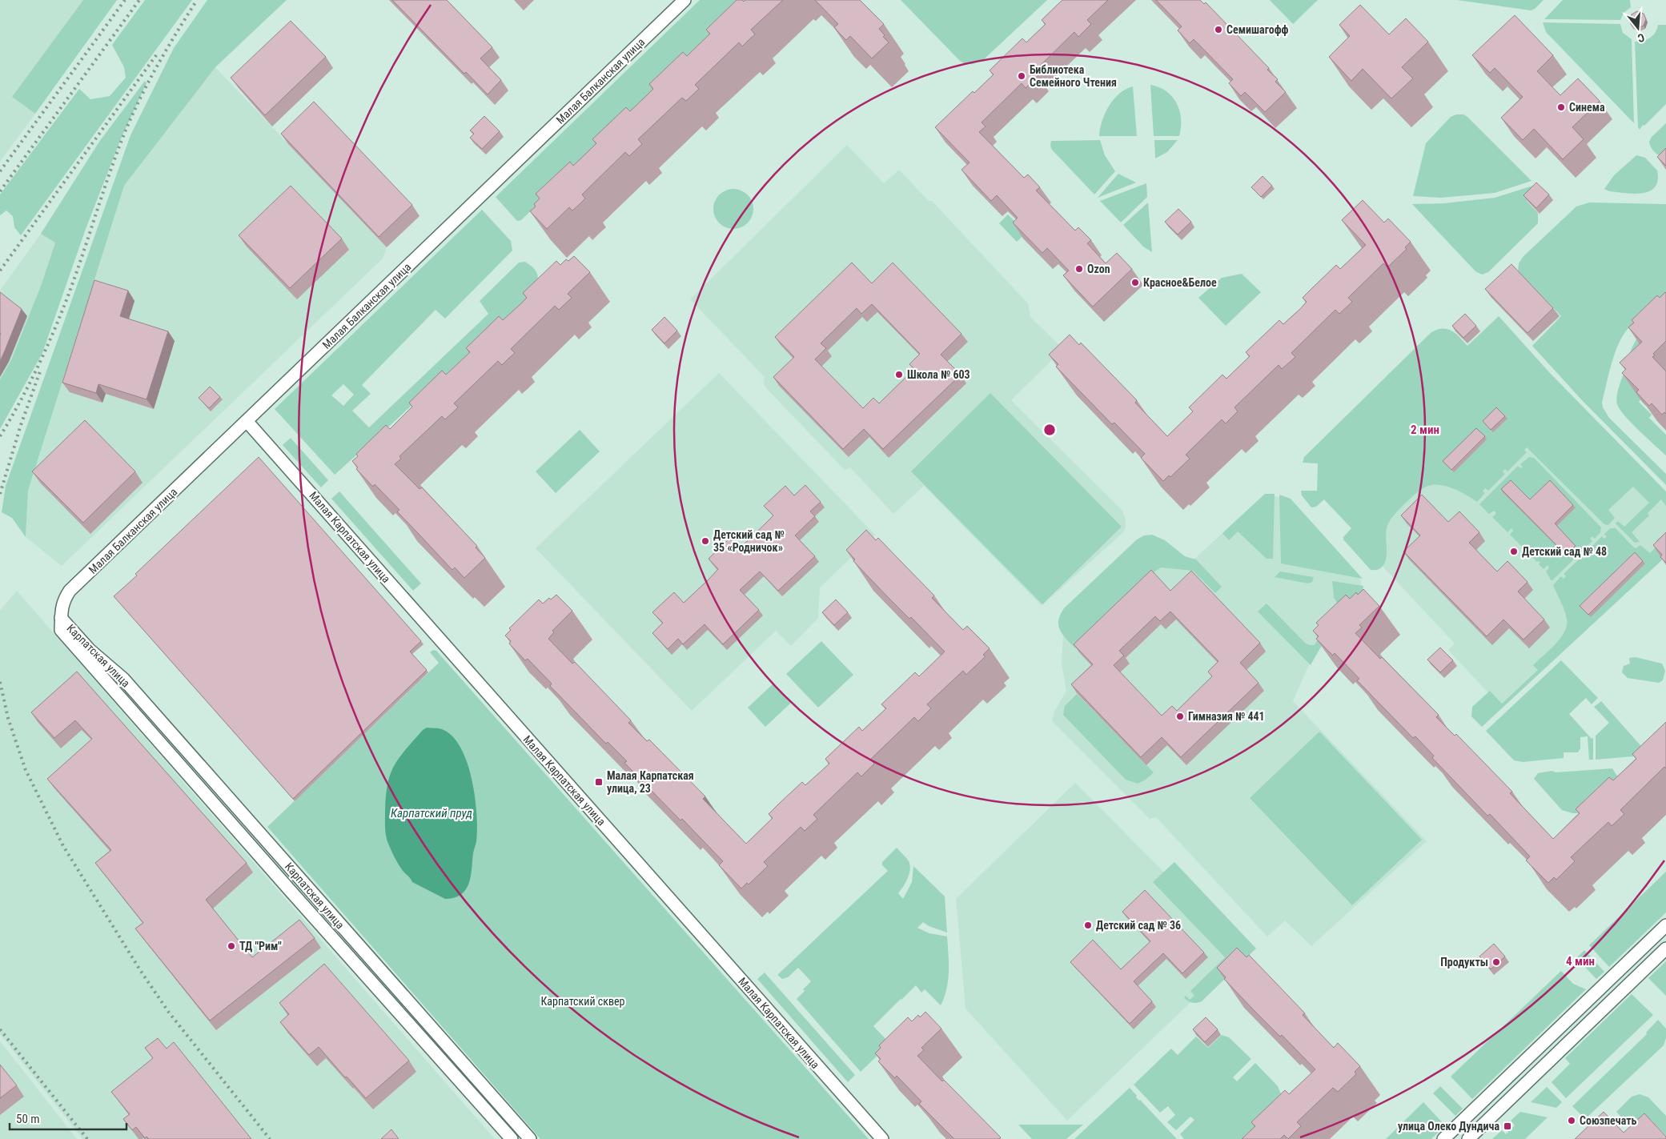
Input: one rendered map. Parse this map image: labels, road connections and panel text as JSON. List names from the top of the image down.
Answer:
{
  "streets": {
    "street": ["Малая Балканская улица", "Малая Карпатская улица", "Карпатская улица"]
  },
  "crossings": [
    ["Малая Балканская улица", "Малая Карпатская улица"],
    ["Малая Балканская улица", "Карпатская улица"]
  ],
  "water": ["Карпатский пруд"],
  "parks": ["Карпатский сквер"],
  "places": {
    "other": [
      "Семишагофф",
      "Библиотека Семейного Чтения",
      "Синема",
      "Ozon",
      "Красное&Белое",
      "Школа № 603",
      "Детский сад № 35 «Родничок»",
      "Детский сад № 48",
      "Гимназия № 441",
      "Детский сад № 36",
      "ТД \"Рим\"",
      "Продукты",
      "Союзпечать"
    ],
    "transit": ["Малая Карпатская улица, 23", "улица Олеко Дундича"]
  },
  "scale_bar": "50 m",
  "north": "bottom",
  "rings": ["2 мин", "4 мин"]
}
